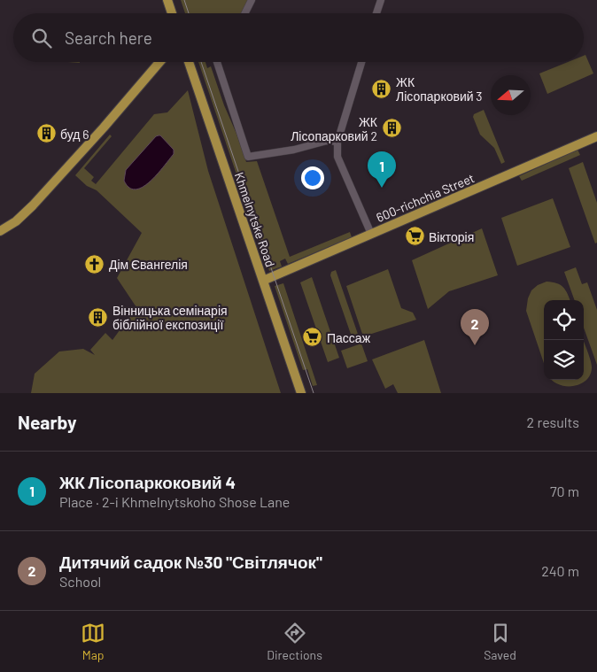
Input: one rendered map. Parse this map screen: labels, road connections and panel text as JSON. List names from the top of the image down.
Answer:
{
  "streets": {
    "main road": ["600-richchia Street", "Khmelnytske Road"]
  },
  "crossings": [
    ["600-richchia Street", "Khmelnytske Road"]
  ],
  "places": {
    "building": [
      "ЖК Лісопарковий 3",
      "ЖК Лісопарковий 2",
      "буд 6",
      "Вінницька семінарія біблійної експозиції"
    ],
    "supermarket": ["Вікторія", "Пассаж"],
    "church": ["Дім Євангелія"]
  },
  "north": "left",
  "page": {
    "search": "Search here",
    "pins": ["1", "2"],
    "heading": ["Nearby", "2 results"],
    "list": [
      {
        "mark": "1",
        "name": "ЖК Лісопаркоковий 4",
        "note": "Place · 2-i Khmelnytskoho Shose Lane",
        "value": "70 m"
      },
      {
        "mark": "2",
        "name": "Дитячий садок №30 \"Світлячок\"",
        "note": "School",
        "value": "240 m"
      }
    ],
    "nav": ["Map", "Directions", "Saved"]
  }
}
